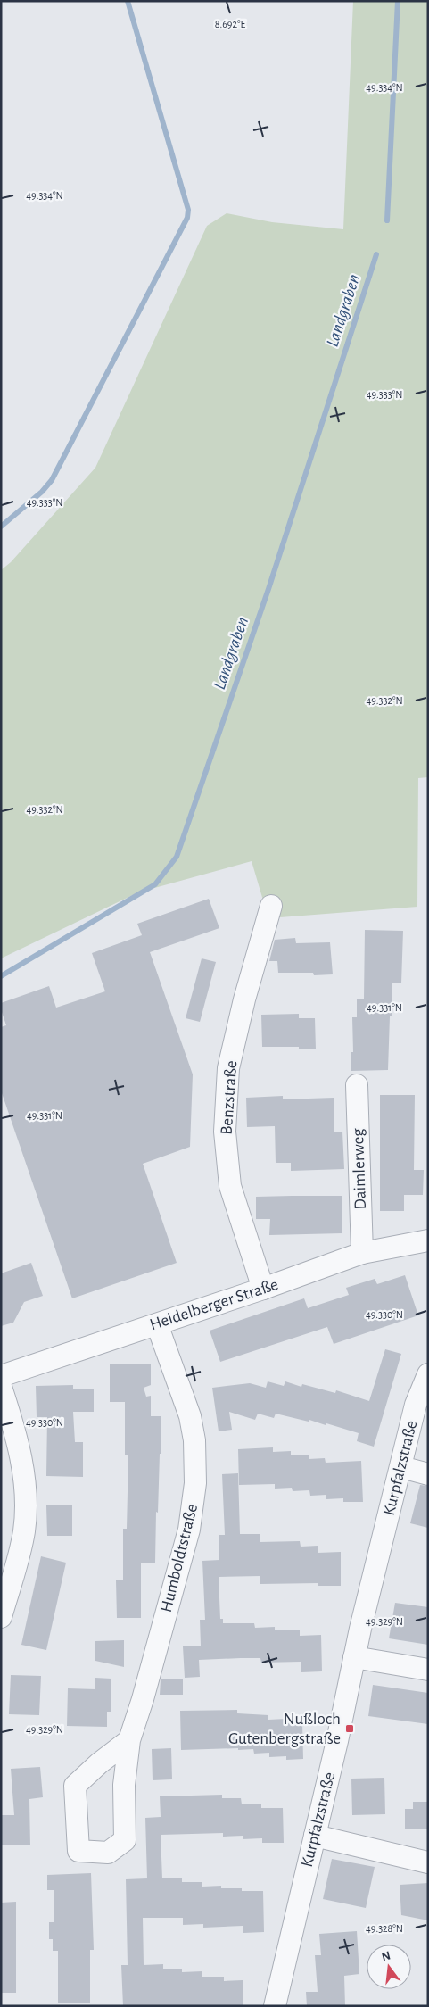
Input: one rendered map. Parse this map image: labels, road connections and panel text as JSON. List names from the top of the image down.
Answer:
{
  "streets": {
    "street": [
      "Benzstraße",
      "Daimlerweg",
      "Heidelberger Straße",
      "Kurpfalzstraße",
      "Humboldtstraße"
    ]
  },
  "crossings": [
    ["Benzstraße", "Heidelberger Straße"],
    ["Daimlerweg", "Heidelberger Straße"],
    ["Heidelberger Straße", "Humboldtstraße"]
  ],
  "water": ["Landgraben"],
  "places": {
    "transit": ["Nußloch Gutenbergstraße"]
  },
  "north": "top",
  "coordinates": [
    "8.692°E",
    "49.334°N",
    "49.333°N",
    "49.332°N",
    "49.331°N",
    "49.330°N",
    "49.329°N",
    "49.328°N"
  ]
}
